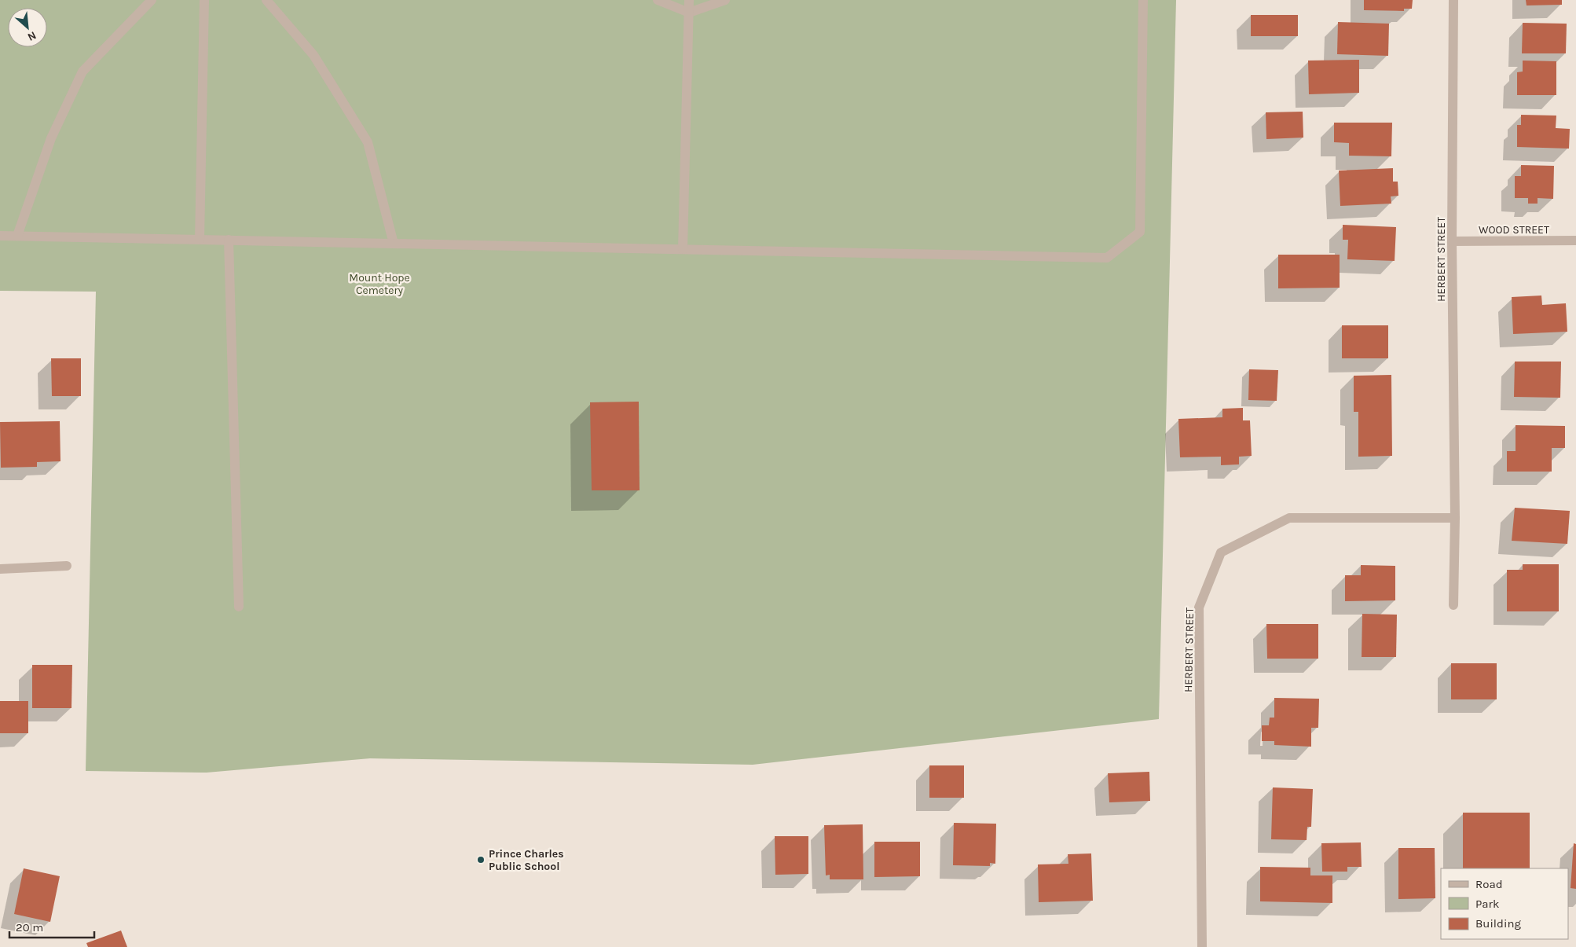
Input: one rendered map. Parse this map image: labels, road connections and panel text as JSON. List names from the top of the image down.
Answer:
{
  "streets": {
    "street": ["WOOD STREET", "HERBERT STREET"]
  },
  "crossings": [
    ["WOOD STREET", "HERBERT STREET"]
  ],
  "parks": ["Mount Hope Cemetery"],
  "places": ["Prince Charles Public School"],
  "legend": ["Road", "Park", "Building"],
  "scale_bar": "20 m",
  "north": "bottom right"
}
